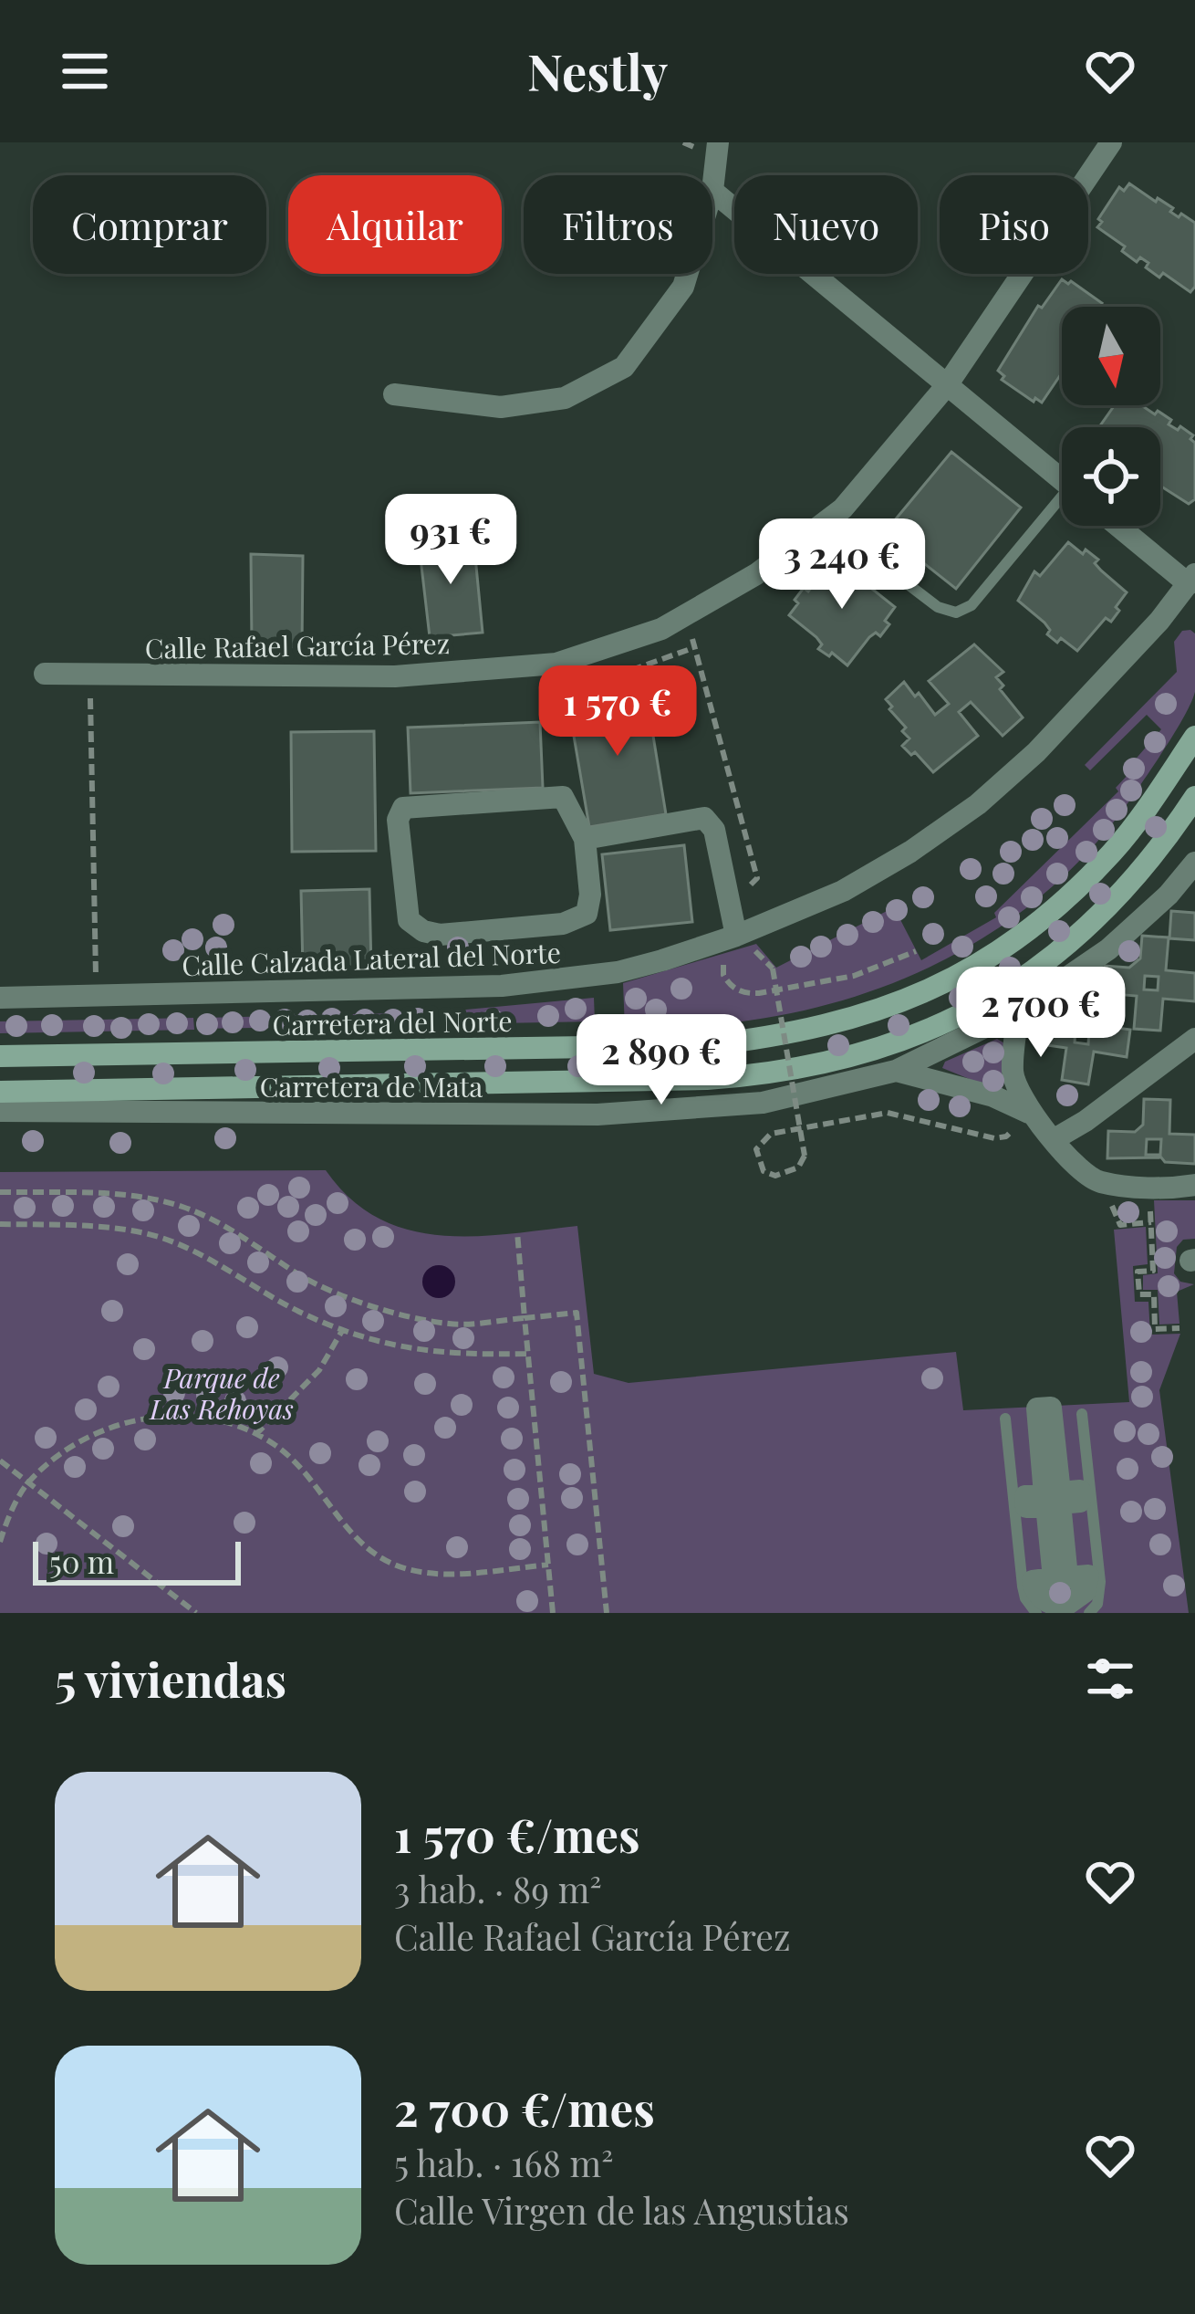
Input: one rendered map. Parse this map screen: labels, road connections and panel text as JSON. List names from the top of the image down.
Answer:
{
  "streets": {
    "street": [
      "Calle Rafael García Pérez",
      "Calle Calzada Lateral del Norte",
      "Carretera del Norte",
      "Carretera de Mata"
    ]
  },
  "parks": ["Parque de Las Rehoyas"],
  "scale_bar": "50 m",
  "north": "bottom",
  "page": {
    "header": "Nestly",
    "chip": [
      "Comprar",
      "Alquilar",
      "Filtros",
      "Nuevo",
      "Piso"
    ],
    "price": [
      "931 €",
      "3 240 €",
      "1 570 €",
      "2 700 €",
      "2 890 €"
    ],
    "scale": "50 m",
    "heading": "5 viviendas",
    "list": [
      {
        "name": "1 570 €/mes",
        "note": "3 hab. · 89 m² · Calle Rafael García Pérez"
      },
      {
        "name": "2 700 €/mes",
        "note": "5 hab. · 168 m² · Calle Virgen de las Angustias"
      }
    ]
  }
}
